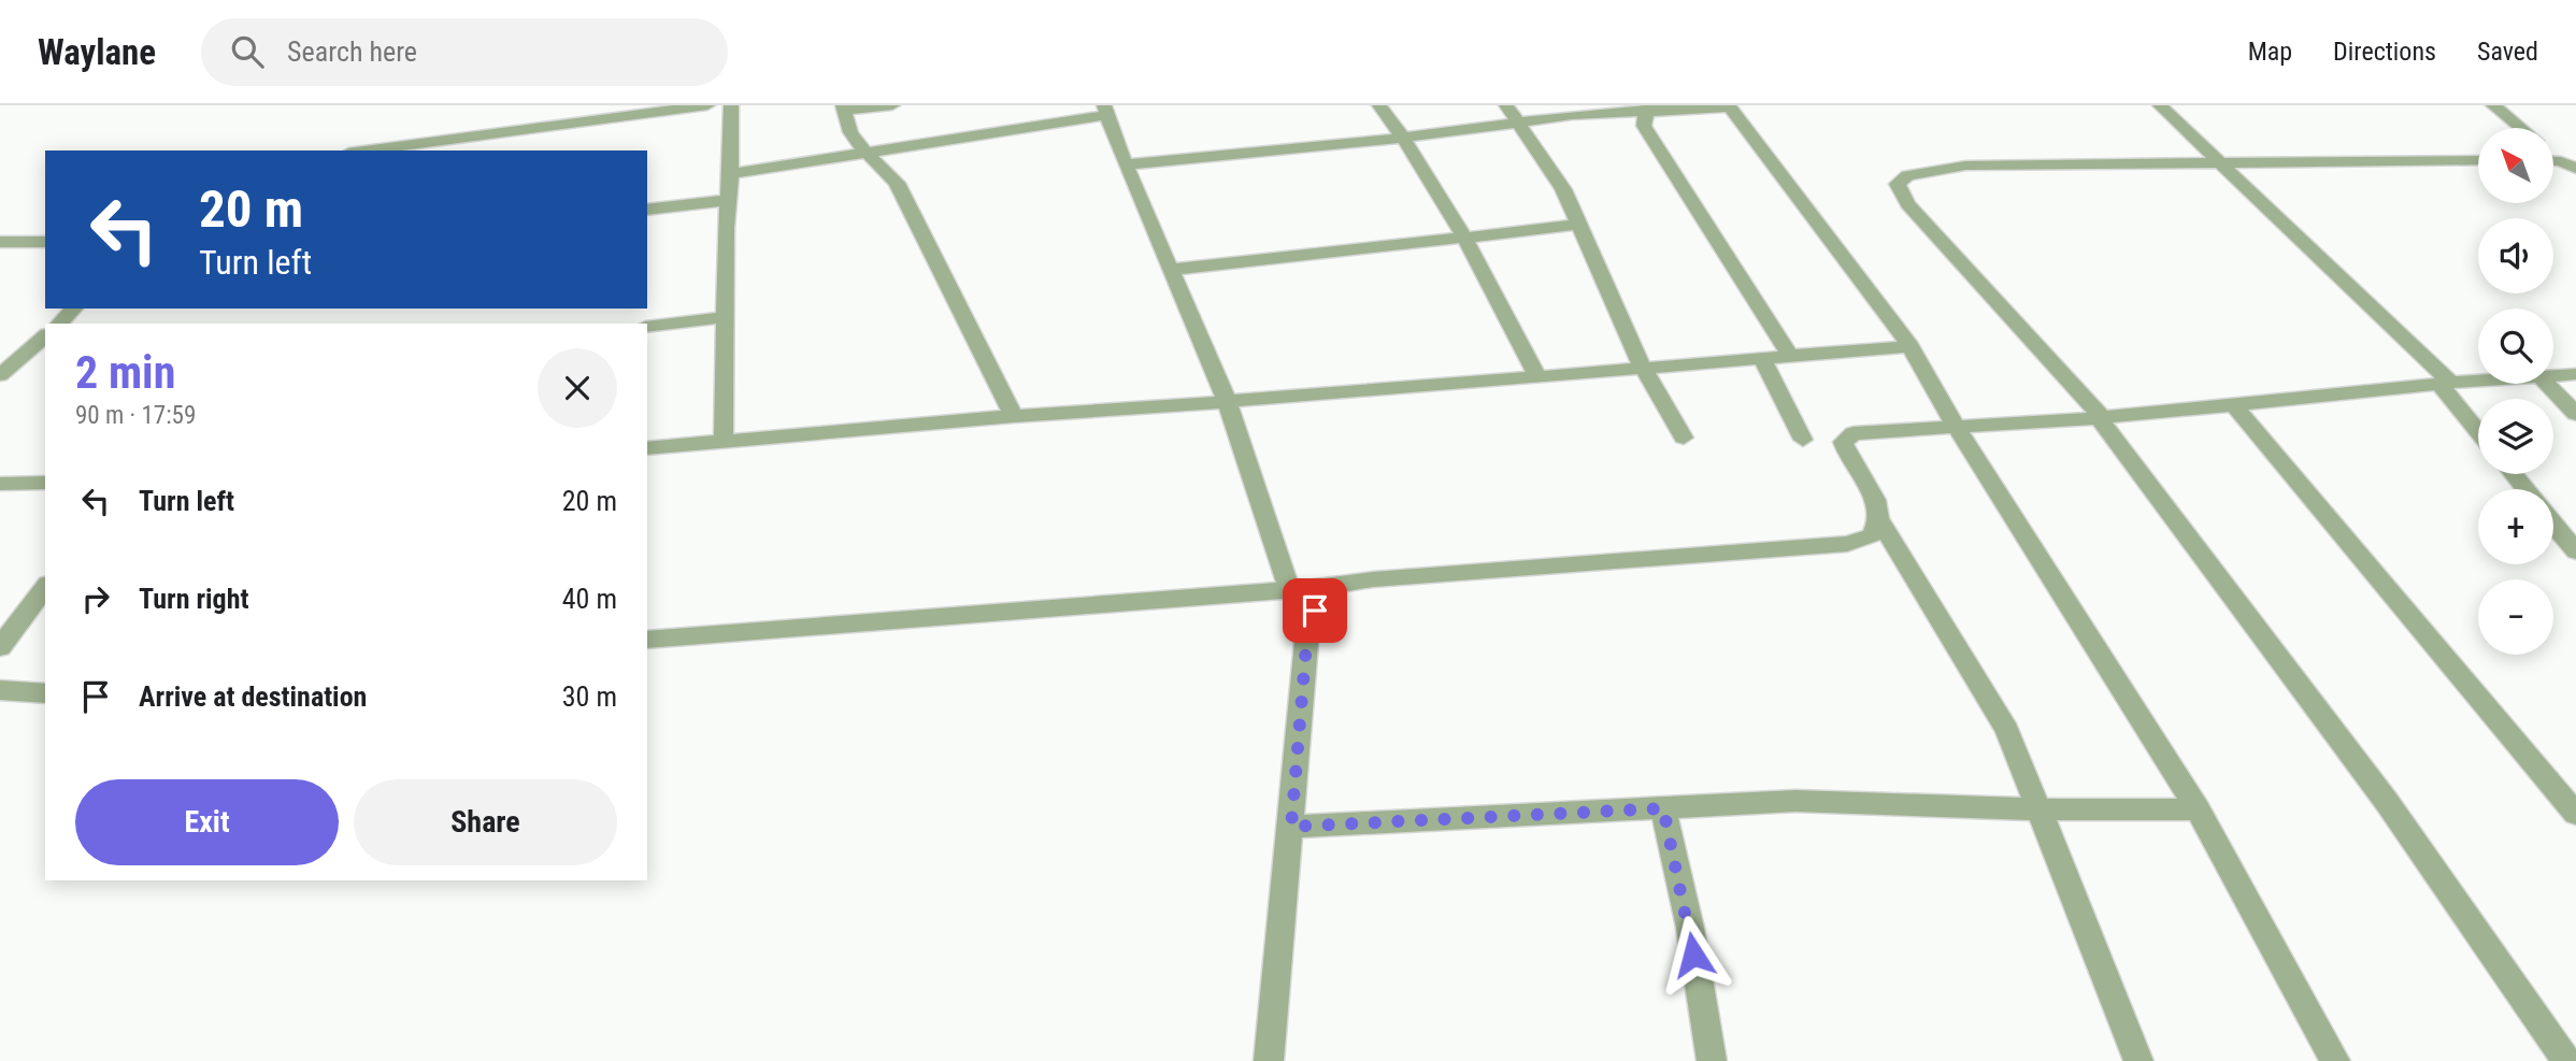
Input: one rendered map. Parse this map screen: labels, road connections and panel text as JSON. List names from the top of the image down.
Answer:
{
  "north": "top left",
  "page": {
    "header": "Waylane",
    "search": "Search here",
    "nav": ["Map", "Directions", "Saved"],
    "map_buttons": ["+", "−"],
    "turn": ["20 m", "Turn left"],
    "heading": ["2 min", "90 m · 17:59"],
    "list": [
      {
        "name": "Turn left",
        "value": "20 m"
      },
      {
        "name": "Turn right",
        "value": "40 m"
      },
      {
        "name": "Arrive at destination",
        "value": "30 m"
      }
    ],
    "buttons": ["Exit", "Share"]
  }
}
